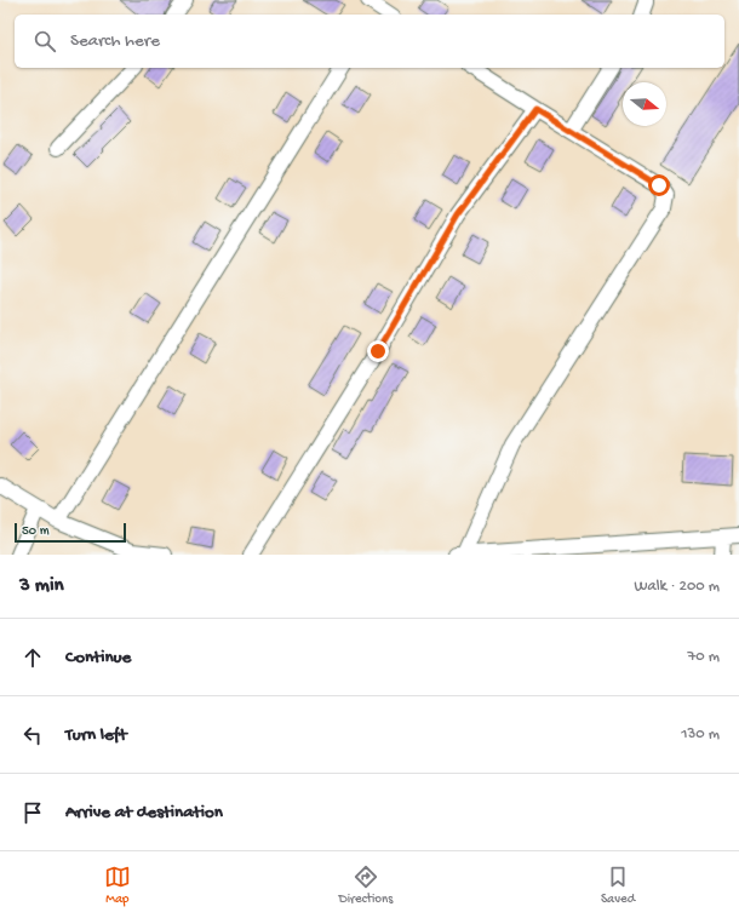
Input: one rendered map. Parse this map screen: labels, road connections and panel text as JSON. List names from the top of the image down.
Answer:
{
  "scale_bar": "50 m",
  "north": "right",
  "page": {
    "search": "Search here",
    "scale": "50 m",
    "heading": ["3 min", "Walk · 200 m"],
    "list": [
      ["Continue", "70 m"],
      ["Turn left", "130 m"],
      "Arrive at destination"
    ],
    "nav": ["Map", "Directions", "Saved"]
  }
}
